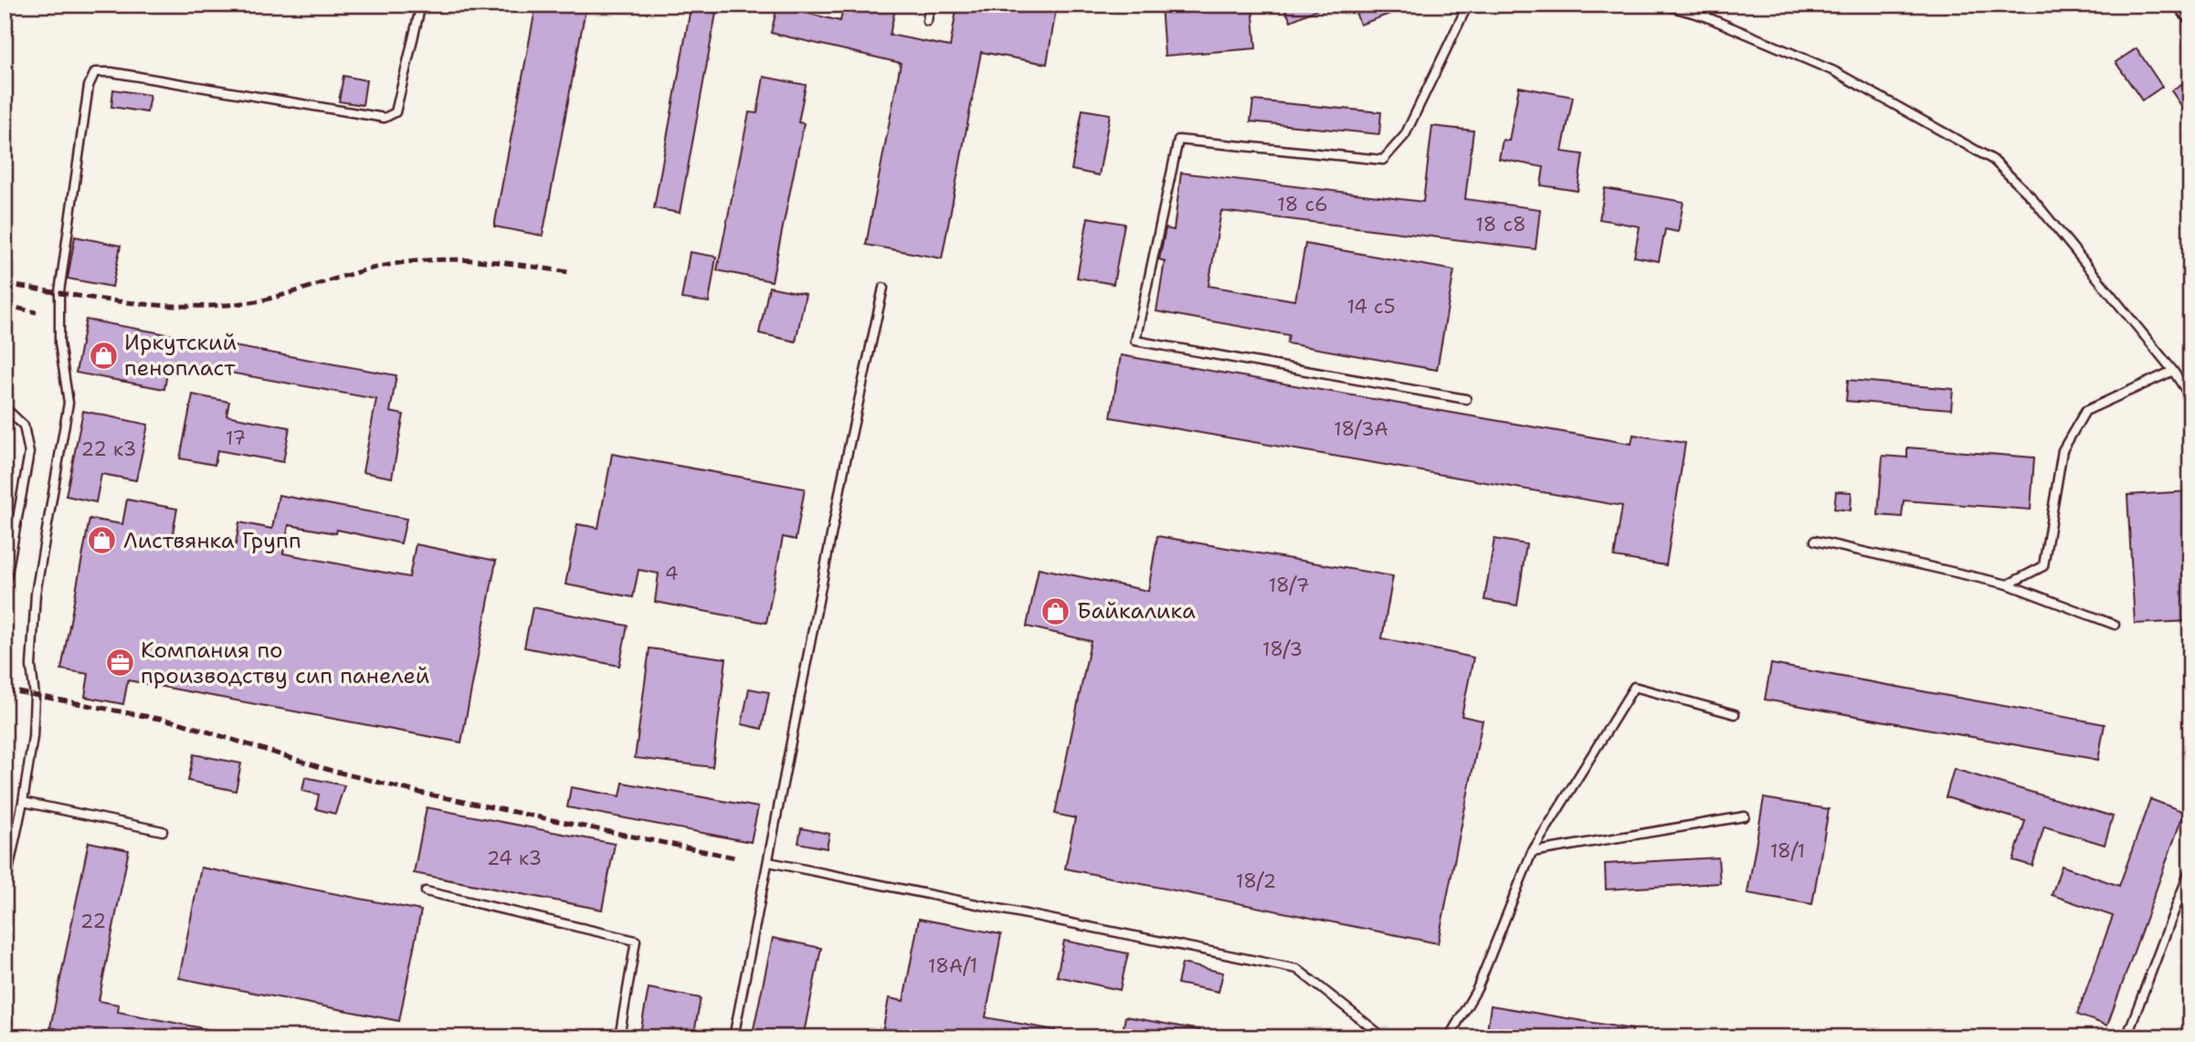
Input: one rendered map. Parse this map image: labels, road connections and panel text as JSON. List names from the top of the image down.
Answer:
{
  "places": {
    "shop": ["Иркутский пенопласт", "Листвянка Групп", "Байкалика"],
    "office": ["Компания по производству сип панелей"]
  },
  "house_numbers": [
    "18 с6",
    "18 с8",
    "14 с5",
    "18/3А",
    "17",
    "22 к3",
    "4",
    "18/7",
    "18/3",
    "18/1",
    "24 к3",
    "18/2",
    "22",
    "18А/1"
  ]
}
